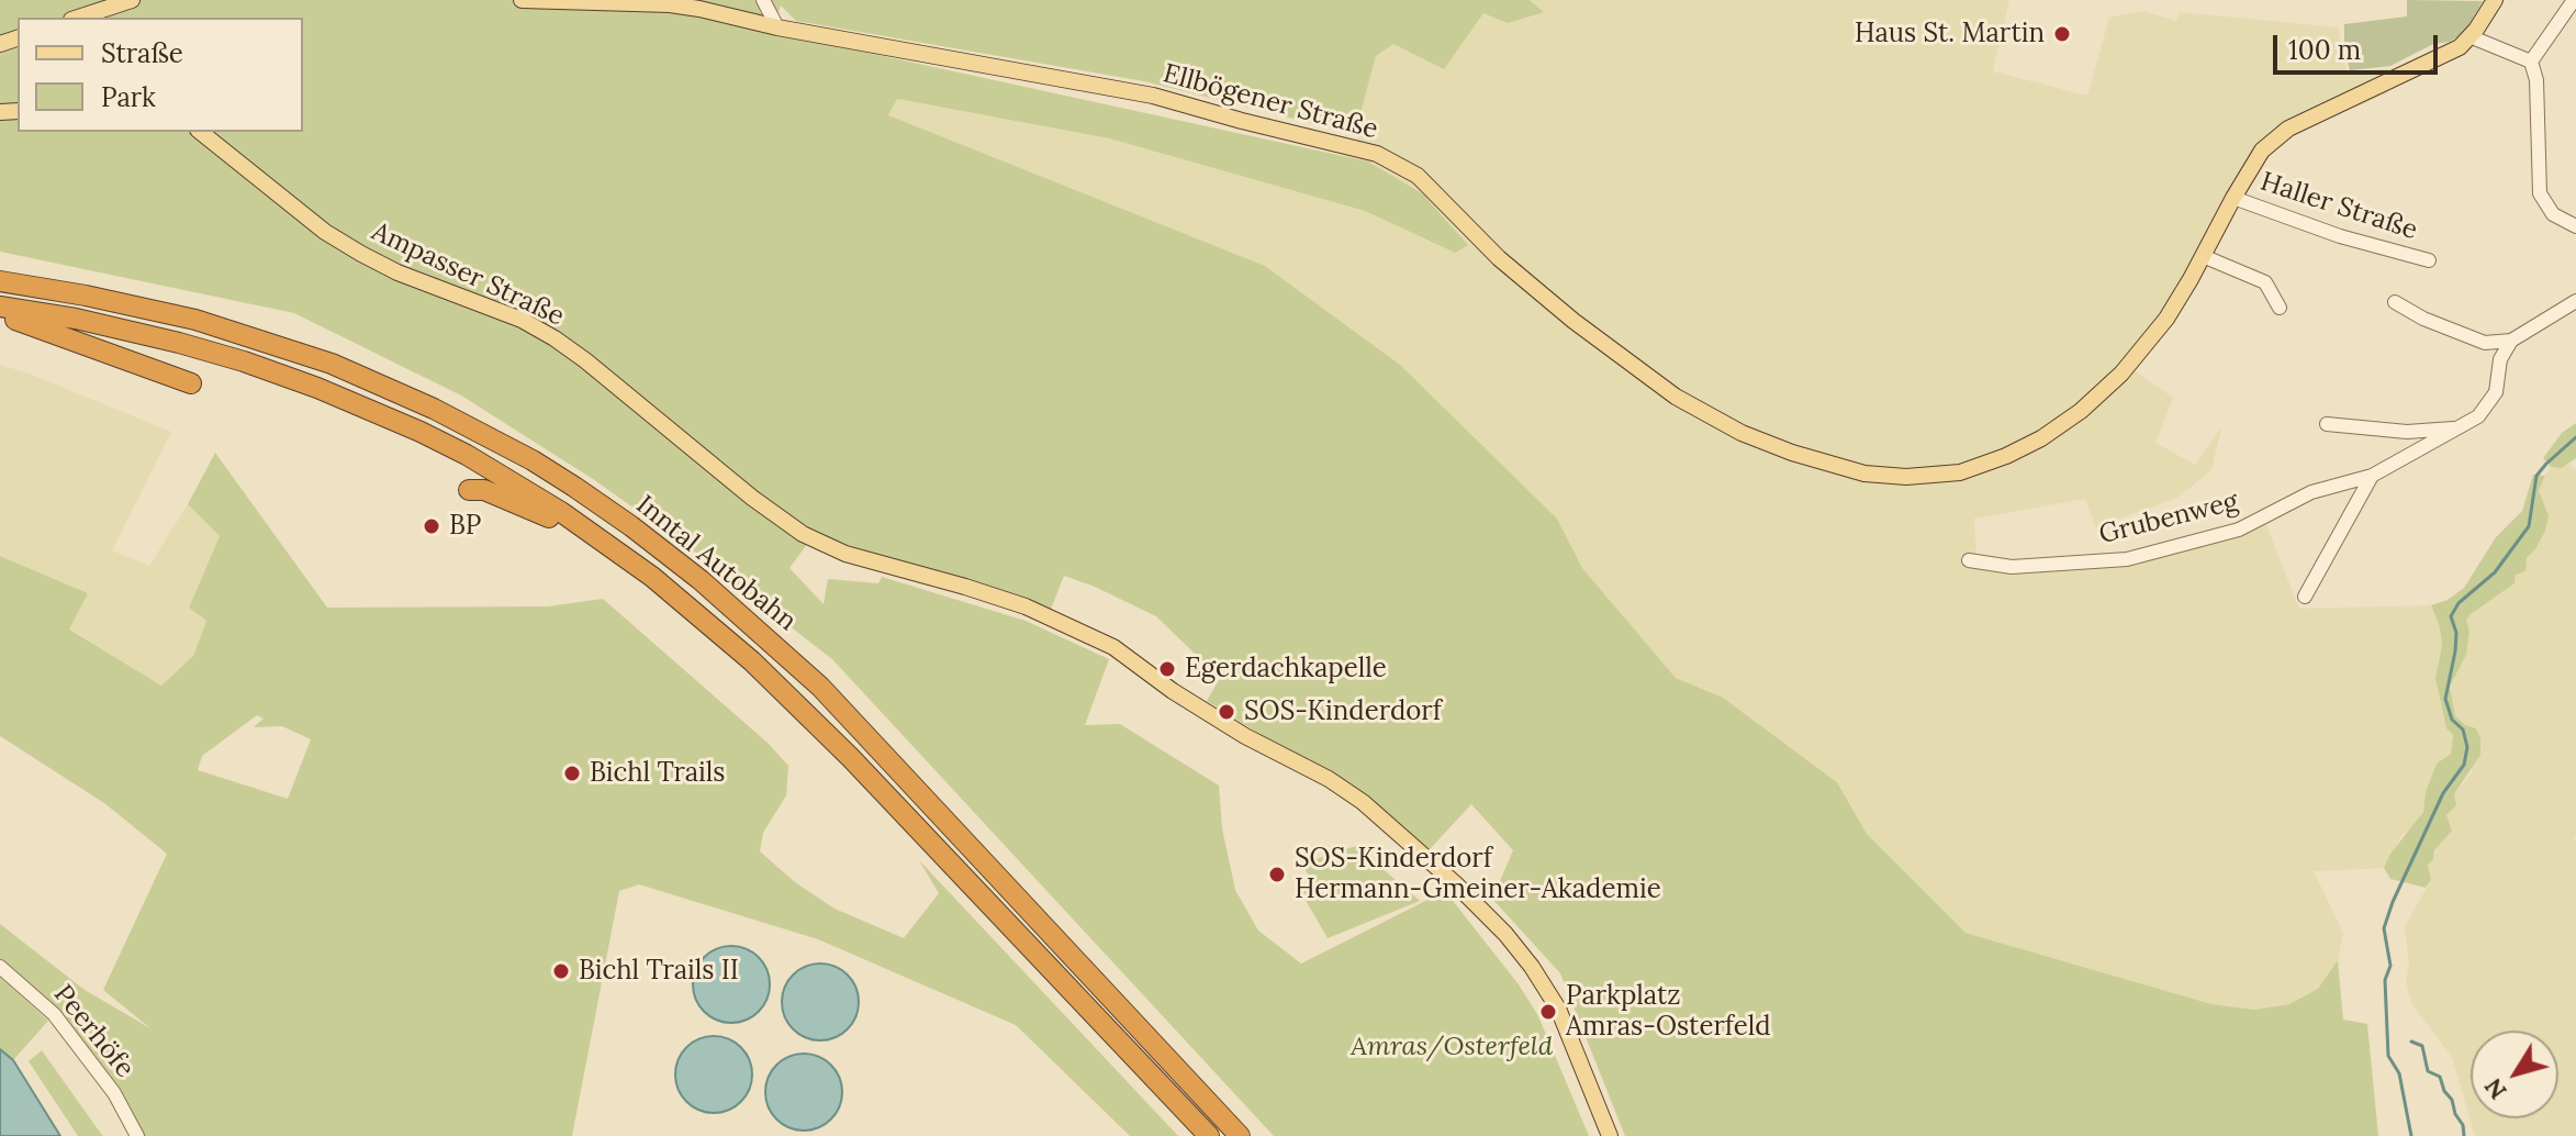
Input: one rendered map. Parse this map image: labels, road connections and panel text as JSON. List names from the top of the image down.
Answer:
{
  "streets": {
    "highway": ["Inntal Autobahn"],
    "main road": ["Ellbögener Straße", "Haller Straße", "Ampasser Straße"],
    "street": ["Grubenweg", "Peerhöfe"]
  },
  "crossings": [
    ["Ellbögener Straße", "Haller Straße"]
  ],
  "parks": ["Amras/Osterfeld"],
  "places": [
    "Haus St. Martin",
    "BP",
    "Egerdachkapelle",
    "SOS-Kinderdorf",
    "Bichl Trails",
    "SOS-Kinderdorf Hermann-Gmeiner-Akademie",
    "Bichl Trails II",
    "Parkplatz Amras-Osterfeld"
  ],
  "legend": ["Straße", "Park"],
  "scale_bar": "100 m",
  "north": "bottom left"
}
